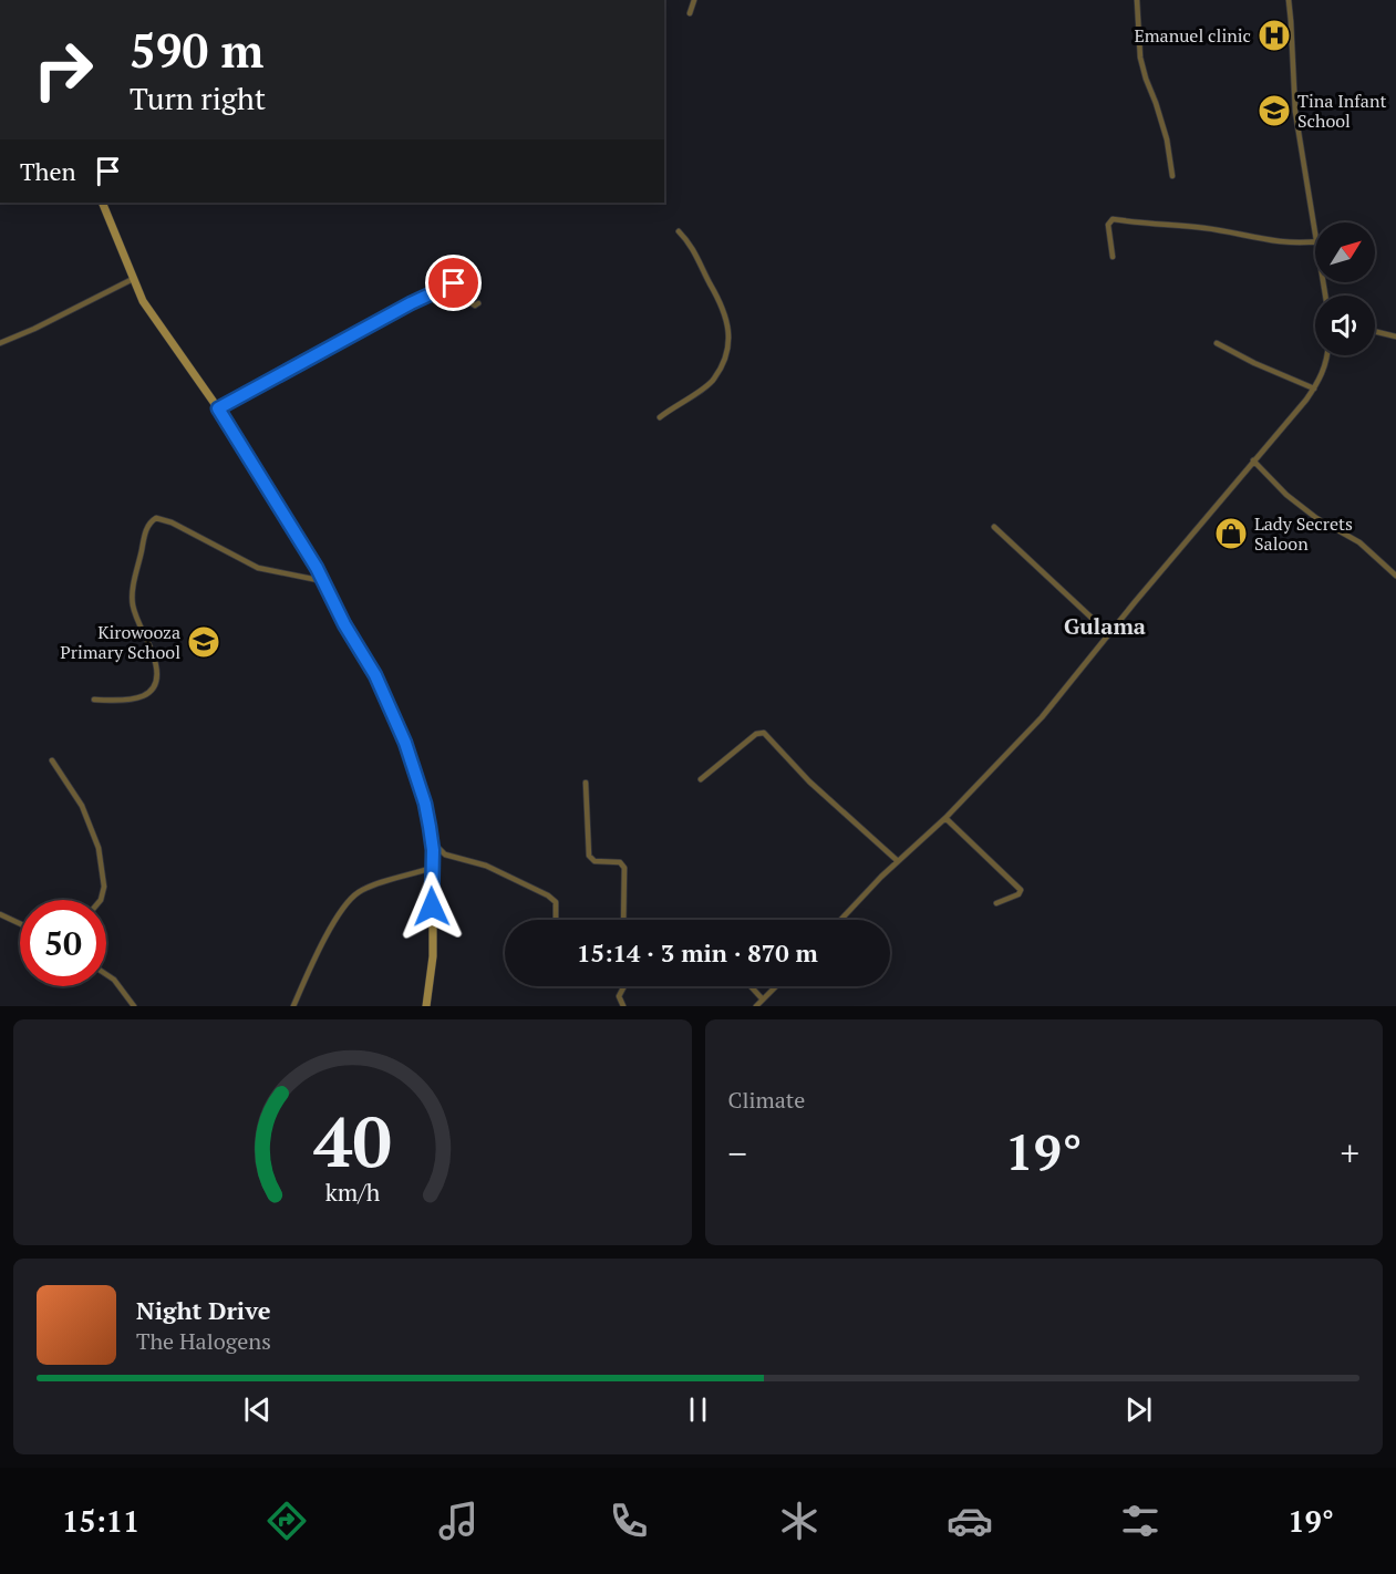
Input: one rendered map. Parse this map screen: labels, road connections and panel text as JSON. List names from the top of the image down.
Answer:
{
  "districts": ["Gulama"],
  "places": {
    "hospital": ["Emanuel clinic"],
    "school or university": ["Tina Infant School", "Kirowooza Primary School"],
    "shop": ["Lady Secrets Saloon"]
  },
  "north": "top right",
  "page": {
    "turn": ["590 m", "Turn right"],
    "then": "Then",
    "limit": "50",
    "trip": "15:14 · 3 min · 870 m",
    "tile": "Climate",
    "heat": ["−", "19°", "+"],
    "song": ["Night Drive", "The Halogens"],
    "tabs": ["15:11", "19°"],
    "gauge": ["40", "km/h"]
  }
}
